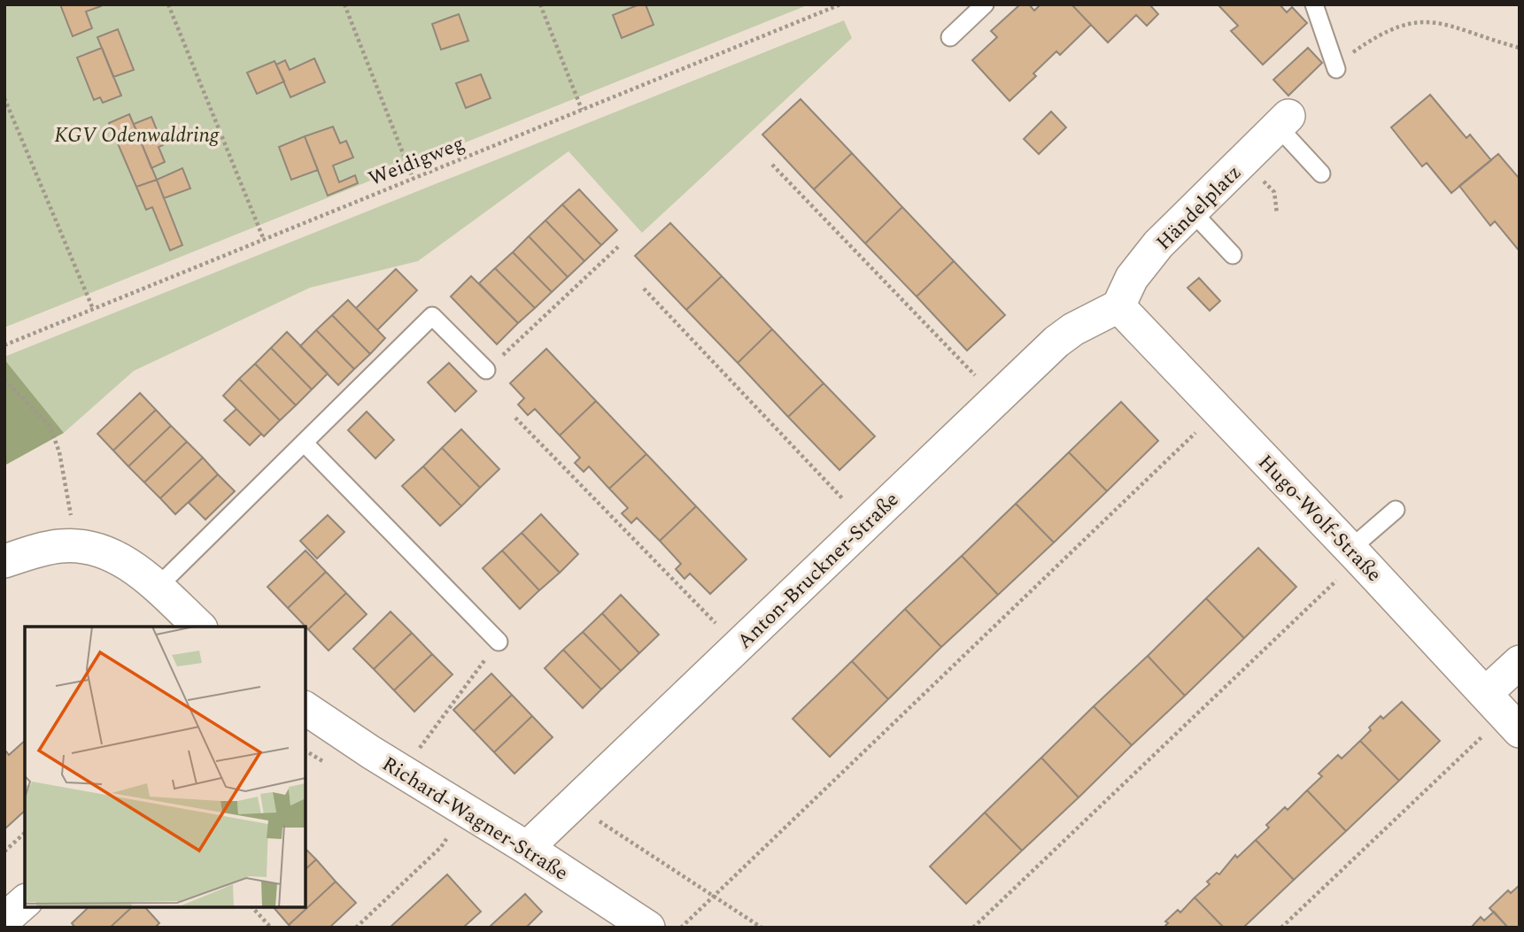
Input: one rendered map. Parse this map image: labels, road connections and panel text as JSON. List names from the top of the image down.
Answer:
{
  "streets": {
    "street": [
      "Händelplatz",
      "Hugo-Wolf-Straße",
      "Anton-Bruckner-Straße",
      "Richard-Wagner-Straße"
    ],
    "path": ["Weidigweg"]
  },
  "crossings": [
    ["Händelplatz", "Hugo-Wolf-Straße"],
    ["Händelplatz", "Anton-Bruckner-Straße"],
    ["Hugo-Wolf-Straße", "Anton-Bruckner-Straße"],
    ["Anton-Bruckner-Straße", "Richard-Wagner-Straße"]
  ],
  "parks": ["KGV Odenwaldring"]
}
